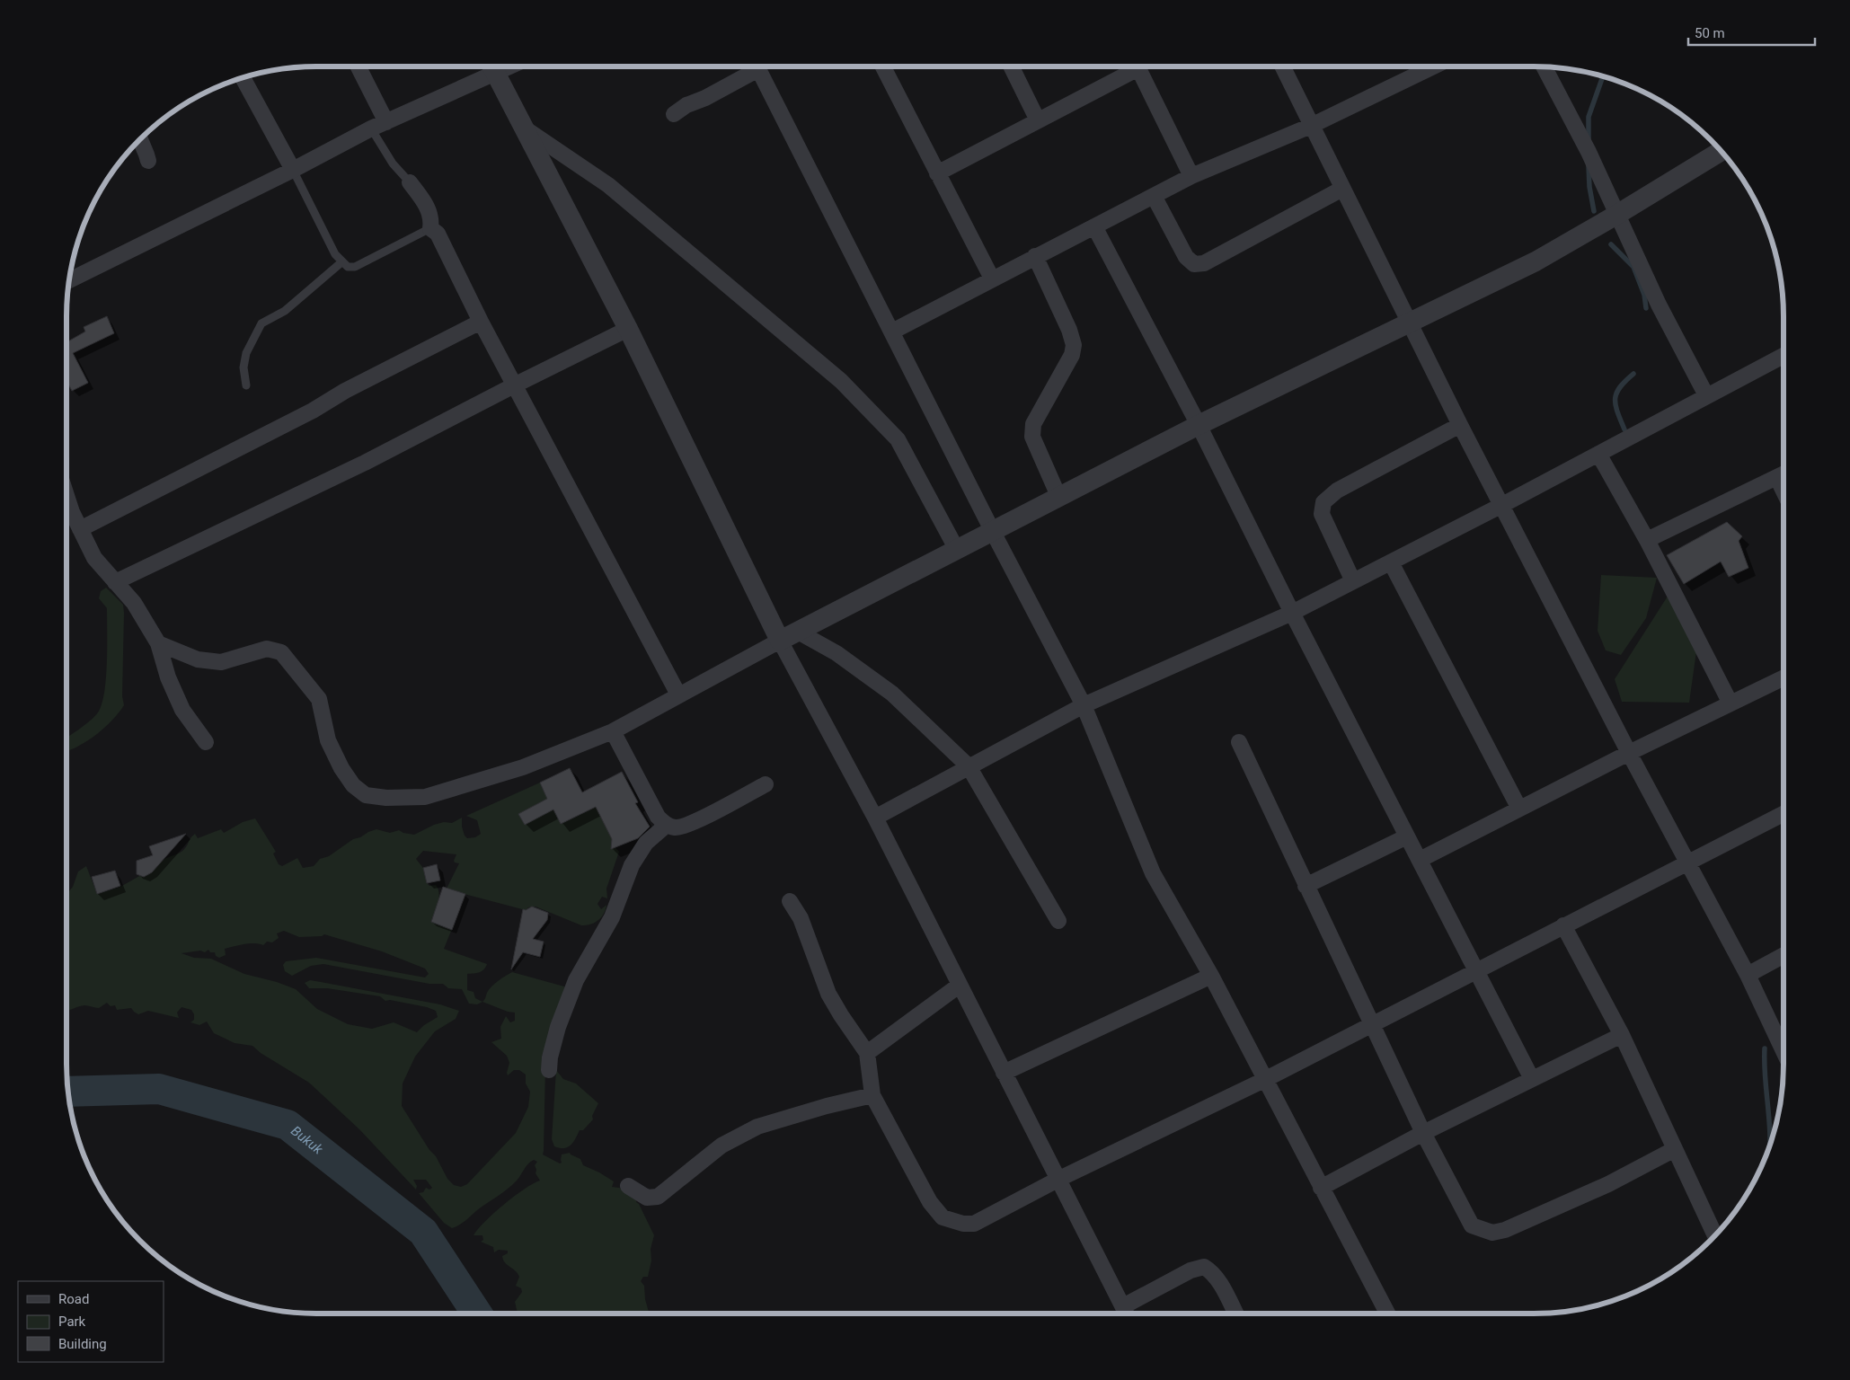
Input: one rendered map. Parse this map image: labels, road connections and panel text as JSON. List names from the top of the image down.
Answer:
{
  "water": ["Bukuk"],
  "legend": ["Road", "Park", "Building"],
  "scale_bar": "50 m"
}
